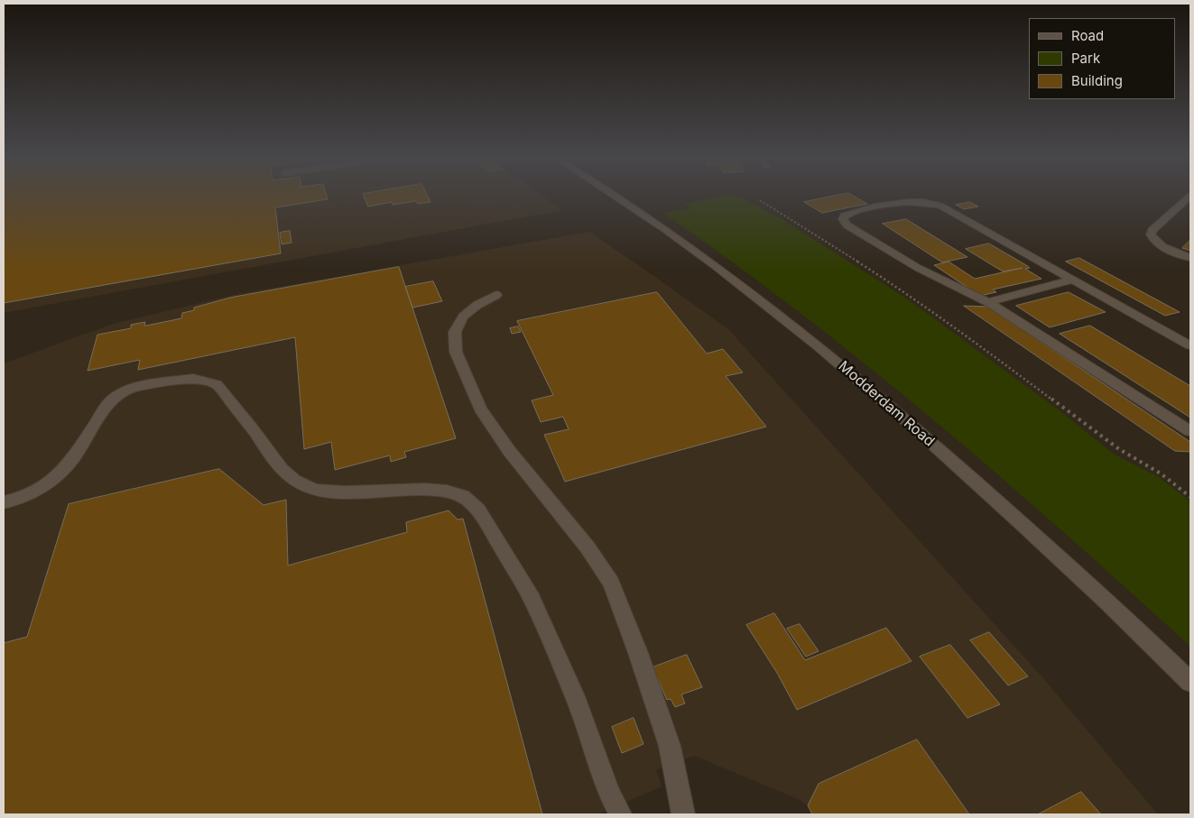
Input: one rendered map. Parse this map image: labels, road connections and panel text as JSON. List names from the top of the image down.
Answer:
{
  "streets": {
    "street": ["Modderdam Road"]
  },
  "legend": ["Road", "Park", "Building"]
}
